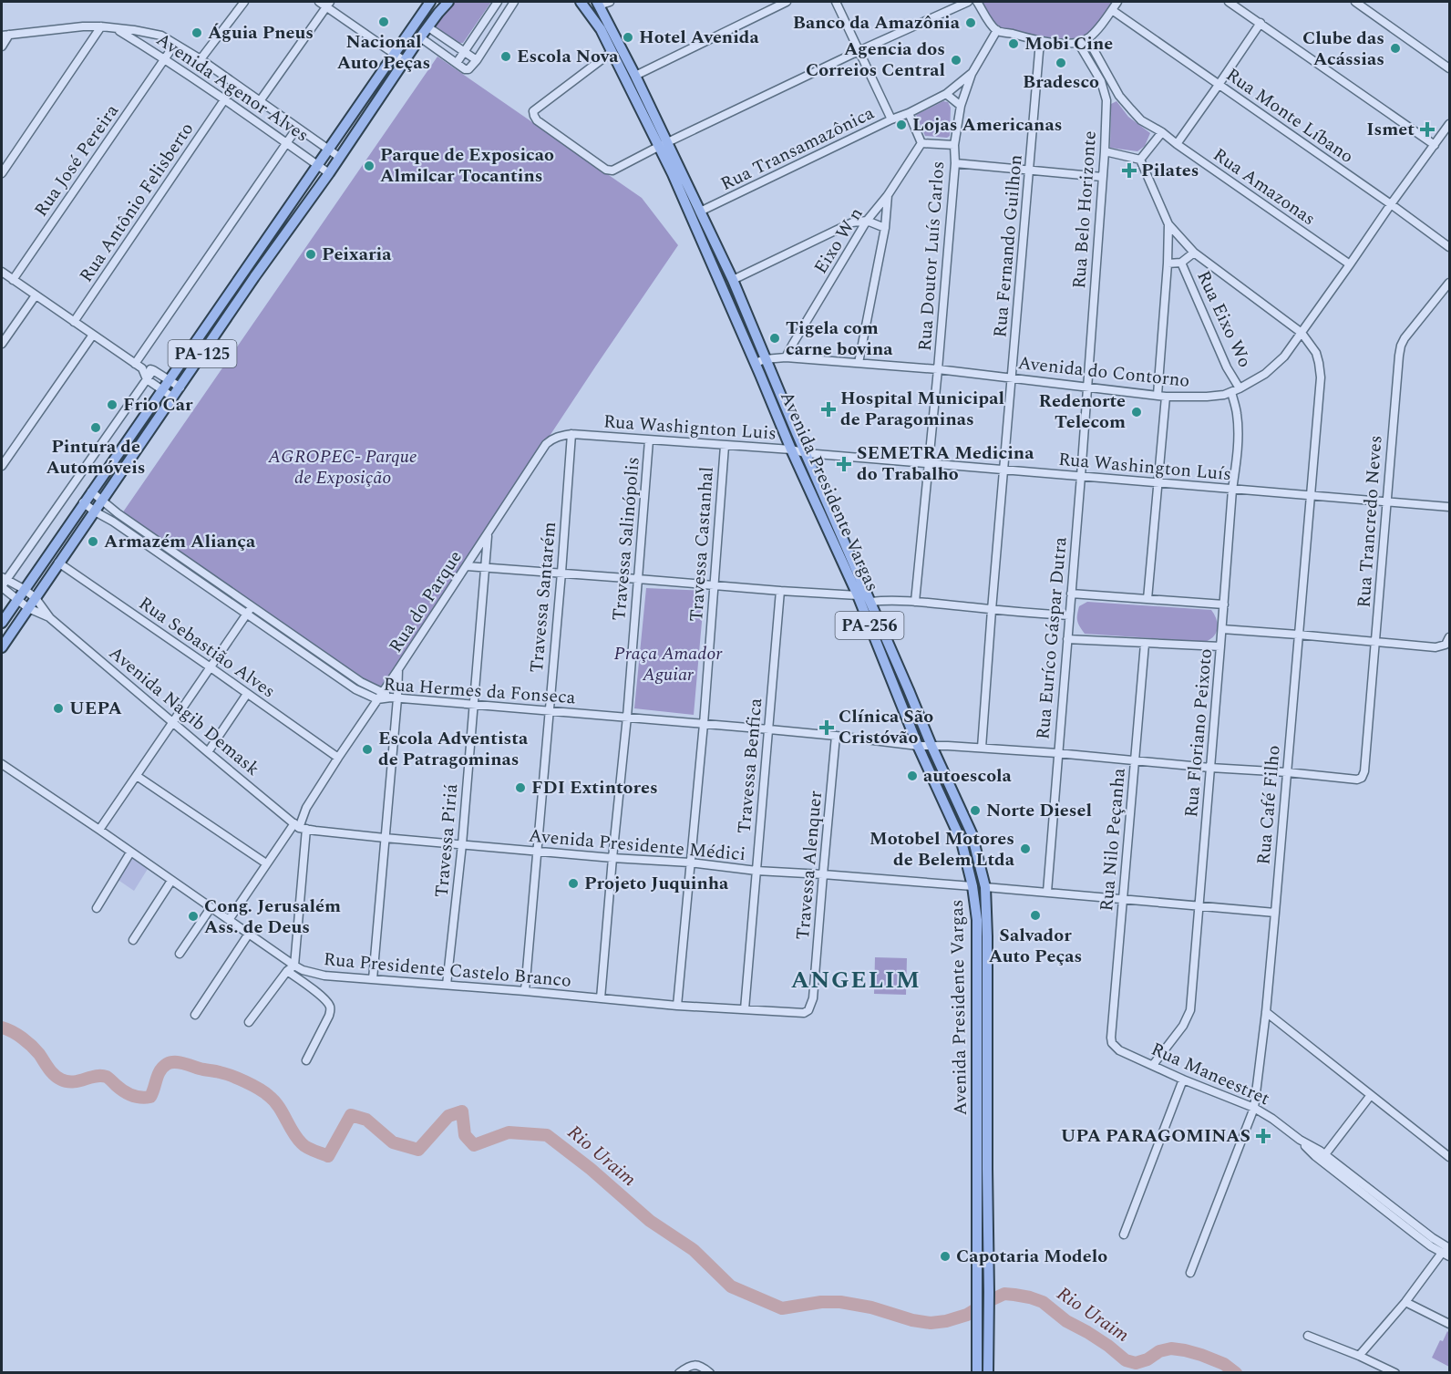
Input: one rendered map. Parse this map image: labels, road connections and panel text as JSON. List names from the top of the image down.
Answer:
{
  "streets": {
    "main road": ["PA-125", "Avenida Presidente Vargas", "PA-256"],
    "street": [
      "Avenida Agenor Alves",
      "Rua Monte Líbano",
      "Rua Transamazônica",
      "Rua José Pereira",
      "Rua Amazonas",
      "Rua Antônio Felisberto",
      "Rua Belo Horizonte",
      "Eixo W n",
      "Rua Fernando Guilhon",
      "Rua Doutor Luís Carlos",
      "Rua Eixo Wo",
      "Avenida do Contorno",
      "Rua Washignton Luis",
      "Rua Washington Luís",
      "Rua Trancredo Neves",
      "Travessa Salinópolis",
      "Travessa Castanhal",
      "Travessa Santarém",
      "Rua do Parque",
      "Rua Euríco Gáspar Dutra",
      "Rua Sebastião Alves",
      "Rua Hermes da Fonseca",
      "Avenida Nagib Demask",
      "Rua Floriano Peixoto",
      "Travessa Benfica",
      "Rua Café Filho",
      "Rua Nilo Peçanha",
      "Travessa Piriá",
      "Avenida Presidente Médici",
      "Travessa Alenquer",
      "Rua Presidente Castelo Branco",
      "Rua Maneestret"
    ]
  },
  "crossings": [
    ["Avenida Agenor Alves", "Rua José Pereira"],
    ["Avenida Agenor Alves", "Rua Antônio Felisberto"],
    ["Avenida Agenor Alves", "PA-125"],
    ["Rua Monte Líbano", "Avenida do Contorno"],
    ["Rua Transamazônica", "Rua Doutor Luís Carlos"],
    ["Rua Transamazônica", "Avenida Presidente Vargas"],
    ["Rua Amazonas", "Avenida do Contorno"],
    ["Rua Belo Horizonte", "Avenida do Contorno"],
    ["Rua Belo Horizonte", "Rua Euríco Gáspar Dutra"],
    ["Eixo W n", "Avenida do Contorno"],
    ["Rua Fernando Guilhon", "Avenida do Contorno"],
    ["Rua Fernando Guilhon", "Rua Washington Luís"],
    ["Rua Fernando Guilhon", "Rua Hermes da Fonseca"],
    ["Rua Doutor Luís Carlos", "Avenida do Contorno"],
    ["Rua Doutor Luís Carlos", "Rua Washington Luís"],
    ["Rua Eixo Wo", "Avenida do Contorno"],
    ["PA-125", "Rua Sebastião Alves"],
    ["PA-125", "Rua Hermes da Fonseca"],
    ["PA-125", "Avenida Nagib Demask"],
    ["Avenida do Contorno", "Avenida Presidente Vargas"],
    ["Avenida do Contorno", "Rua Euríco Gáspar Dutra"],
    ["Avenida do Contorno", "Rua Floriano Peixoto"],
    ["Avenida do Contorno", "Rua Café Filho"],
    ["Rua Washignton Luis", "Rua Washington Luís"],
    ["Rua Washignton Luis", "Avenida Presidente Vargas"],
    ["Rua Washignton Luis", "Travessa Salinópolis"],
    ["Rua Washignton Luis", "Travessa Castanhal"],
    ["Rua Washignton Luis", "Travessa Santarém"],
    ["Rua Washignton Luis", "Rua do Parque"],
    ["Rua Washington Luís", "Avenida Presidente Vargas"],
    ["Rua Washington Luís", "Rua Trancredo Neves"],
    ["Rua Washington Luís", "Rua Euríco Gáspar Dutra"],
    ["Rua Washington Luís", "Rua Floriano Peixoto"],
    ["Rua Washington Luís", "Rua Café Filho"],
    ["Avenida Presidente Vargas", "Rua Hermes da Fonseca"],
    ["Avenida Presidente Vargas", "Avenida Presidente Médici"],
    ["Rua Trancredo Neves", "Rua Hermes da Fonseca"],
    ["Travessa Salinópolis", "Rua Hermes da Fonseca"],
    ["Travessa Salinópolis", "Avenida Presidente Médici"],
    ["Travessa Salinópolis", "Rua Presidente Castelo Branco"],
    ["Travessa Castanhal", "Rua Hermes da Fonseca"],
    ["Travessa Castanhal", "Avenida Presidente Médici"],
    ["Travessa Castanhal", "Rua Presidente Castelo Branco"],
    ["Travessa Santarém", "Rua do Parque"],
    ["Travessa Santarém", "Rua Hermes da Fonseca"],
    ["Travessa Santarém", "Avenida Presidente Médici"],
    ["Travessa Santarém", "Rua Presidente Castelo Branco"],
    ["Rua do Parque", "Rua Sebastião Alves"],
    ["Rua do Parque", "Rua Hermes da Fonseca"],
    ["Rua do Parque", "Avenida Nagib Demask"],
    ["Rua do Parque", "Travessa Piriá"],
    ["Rua do Parque", "Avenida Presidente Médici"],
    ["Rua Euríco Gáspar Dutra", "Rua Hermes da Fonseca"],
    ["Rua Hermes da Fonseca", "Rua Floriano Peixoto"],
    ["Rua Hermes da Fonseca", "Travessa Benfica"],
    ["Rua Hermes da Fonseca", "Rua Café Filho"],
    ["Rua Hermes da Fonseca", "Rua Nilo Peçanha"],
    ["Rua Hermes da Fonseca", "Travessa Piriá"],
    ["Rua Hermes da Fonseca", "Travessa Alenquer"],
    ["Avenida Nagib Demask", "Avenida Presidente Médici"],
    ["Rua Floriano Peixoto", "Rua Maneestret"],
    ["Travessa Benfica", "Avenida Presidente Médici"],
    ["Travessa Benfica", "Rua Presidente Castelo Branco"],
    ["Rua Café Filho", "Rua Maneestret"],
    ["Rua Nilo Peçanha", "Rua Maneestret"],
    ["Travessa Piriá", "Avenida Presidente Médici"],
    ["Travessa Piriá", "Rua Presidente Castelo Branco"],
    ["Avenida Presidente Médici", "Travessa Alenquer"],
    ["Travessa Alenquer", "Rua Presidente Castelo Branco"]
  ],
  "districts": ["ANGELIM"],
  "water": ["Rio Uraim"],
  "parks": ["AGROPEC- Parque de Exposição", "Praça Amador Aguiar"],
  "places": {
    "other": [
      "Nacional Auto Peças",
      "Banco da Amazônia",
      "Águia Pneus",
      "Hotel Avenida",
      "Mobi Cine",
      "Clube das Acássias",
      "Escola Nova",
      "Agencia dos Correios Central",
      "Bradesco",
      "Lojas Americanas",
      "Parque de Exposicao Almilcar Tocantins",
      "Peixaria",
      "Tigela com carne bovina",
      "Frio Car",
      "Redenorte Telecom",
      "Pintura de Automóveis",
      "Armazém Aliança",
      "UEPA",
      "Escola Adventista de Patragominas",
      "autoescola",
      "FDI Extintores",
      "Norte Diesel",
      "Motobel Motores de Belem Ltda",
      "Projeto Juquinha",
      "Salvador Auto Peças",
      "Cong. Jerusalém Ass. de Deus",
      "Capotaria Modelo"
    ],
    "health": [
      "Ismet",
      "Pilates",
      "Hospital Municipal de Paragominas",
      "SEMETRA Medicina do Trabalho",
      "Clínica São Cristóvão",
      "UPA PARAGOMINAS"
    ]
  }
}
